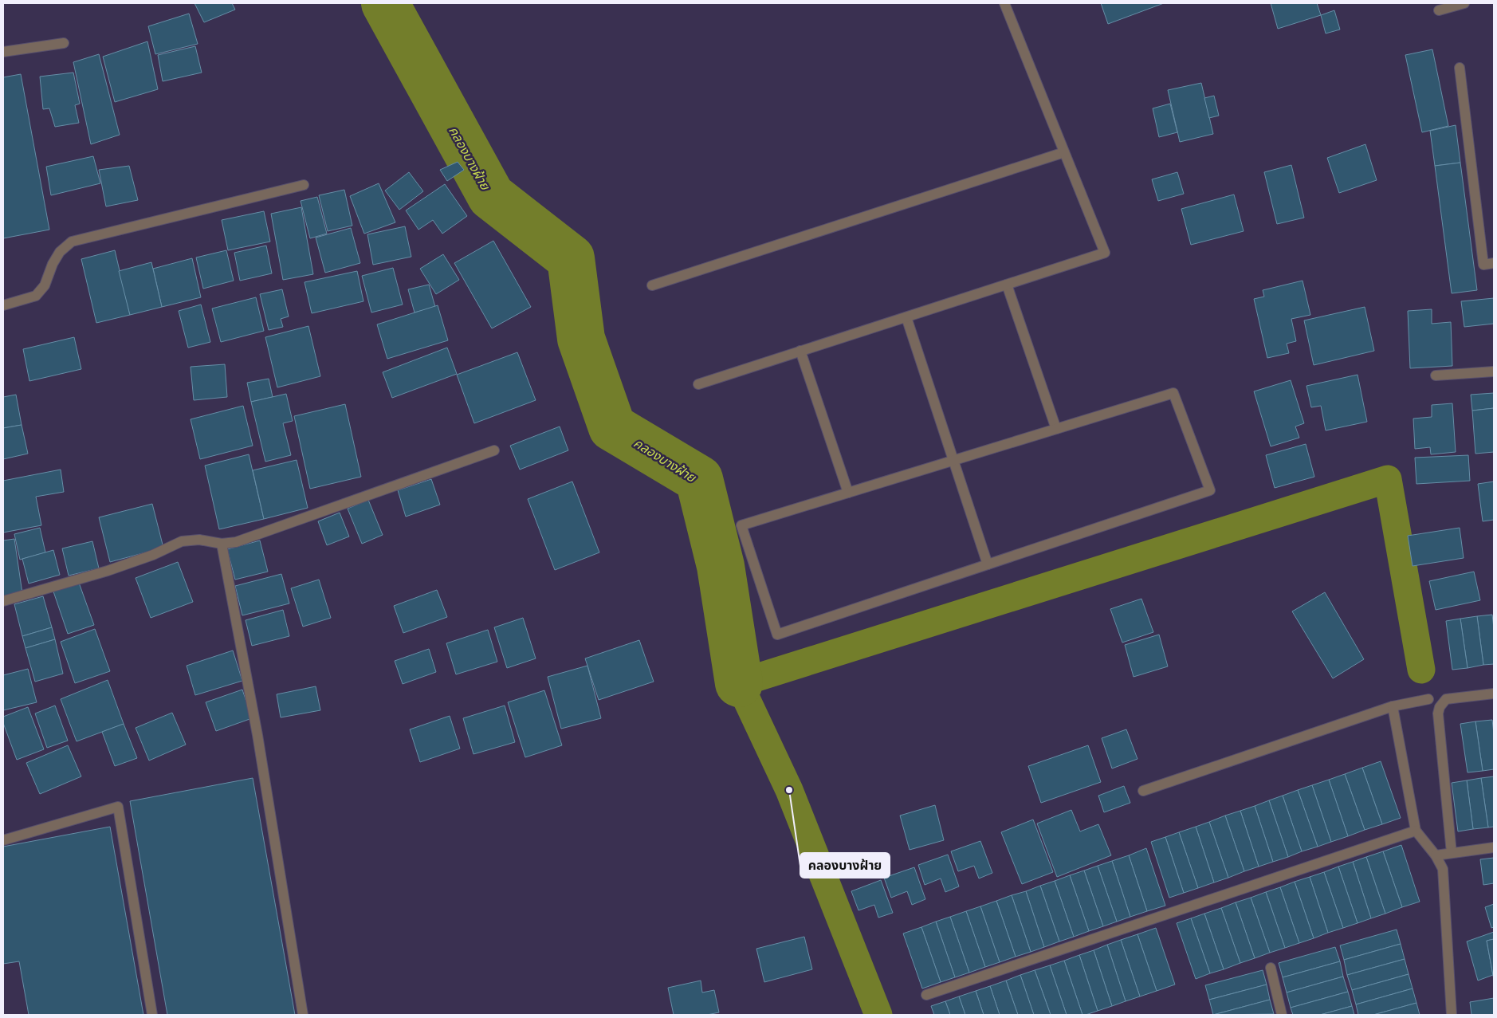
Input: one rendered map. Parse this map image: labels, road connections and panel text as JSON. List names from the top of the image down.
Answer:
{
  "water": ["คลองบางฝ้าย"],
  "places": ["คลองบางฝ้าย"]
}
